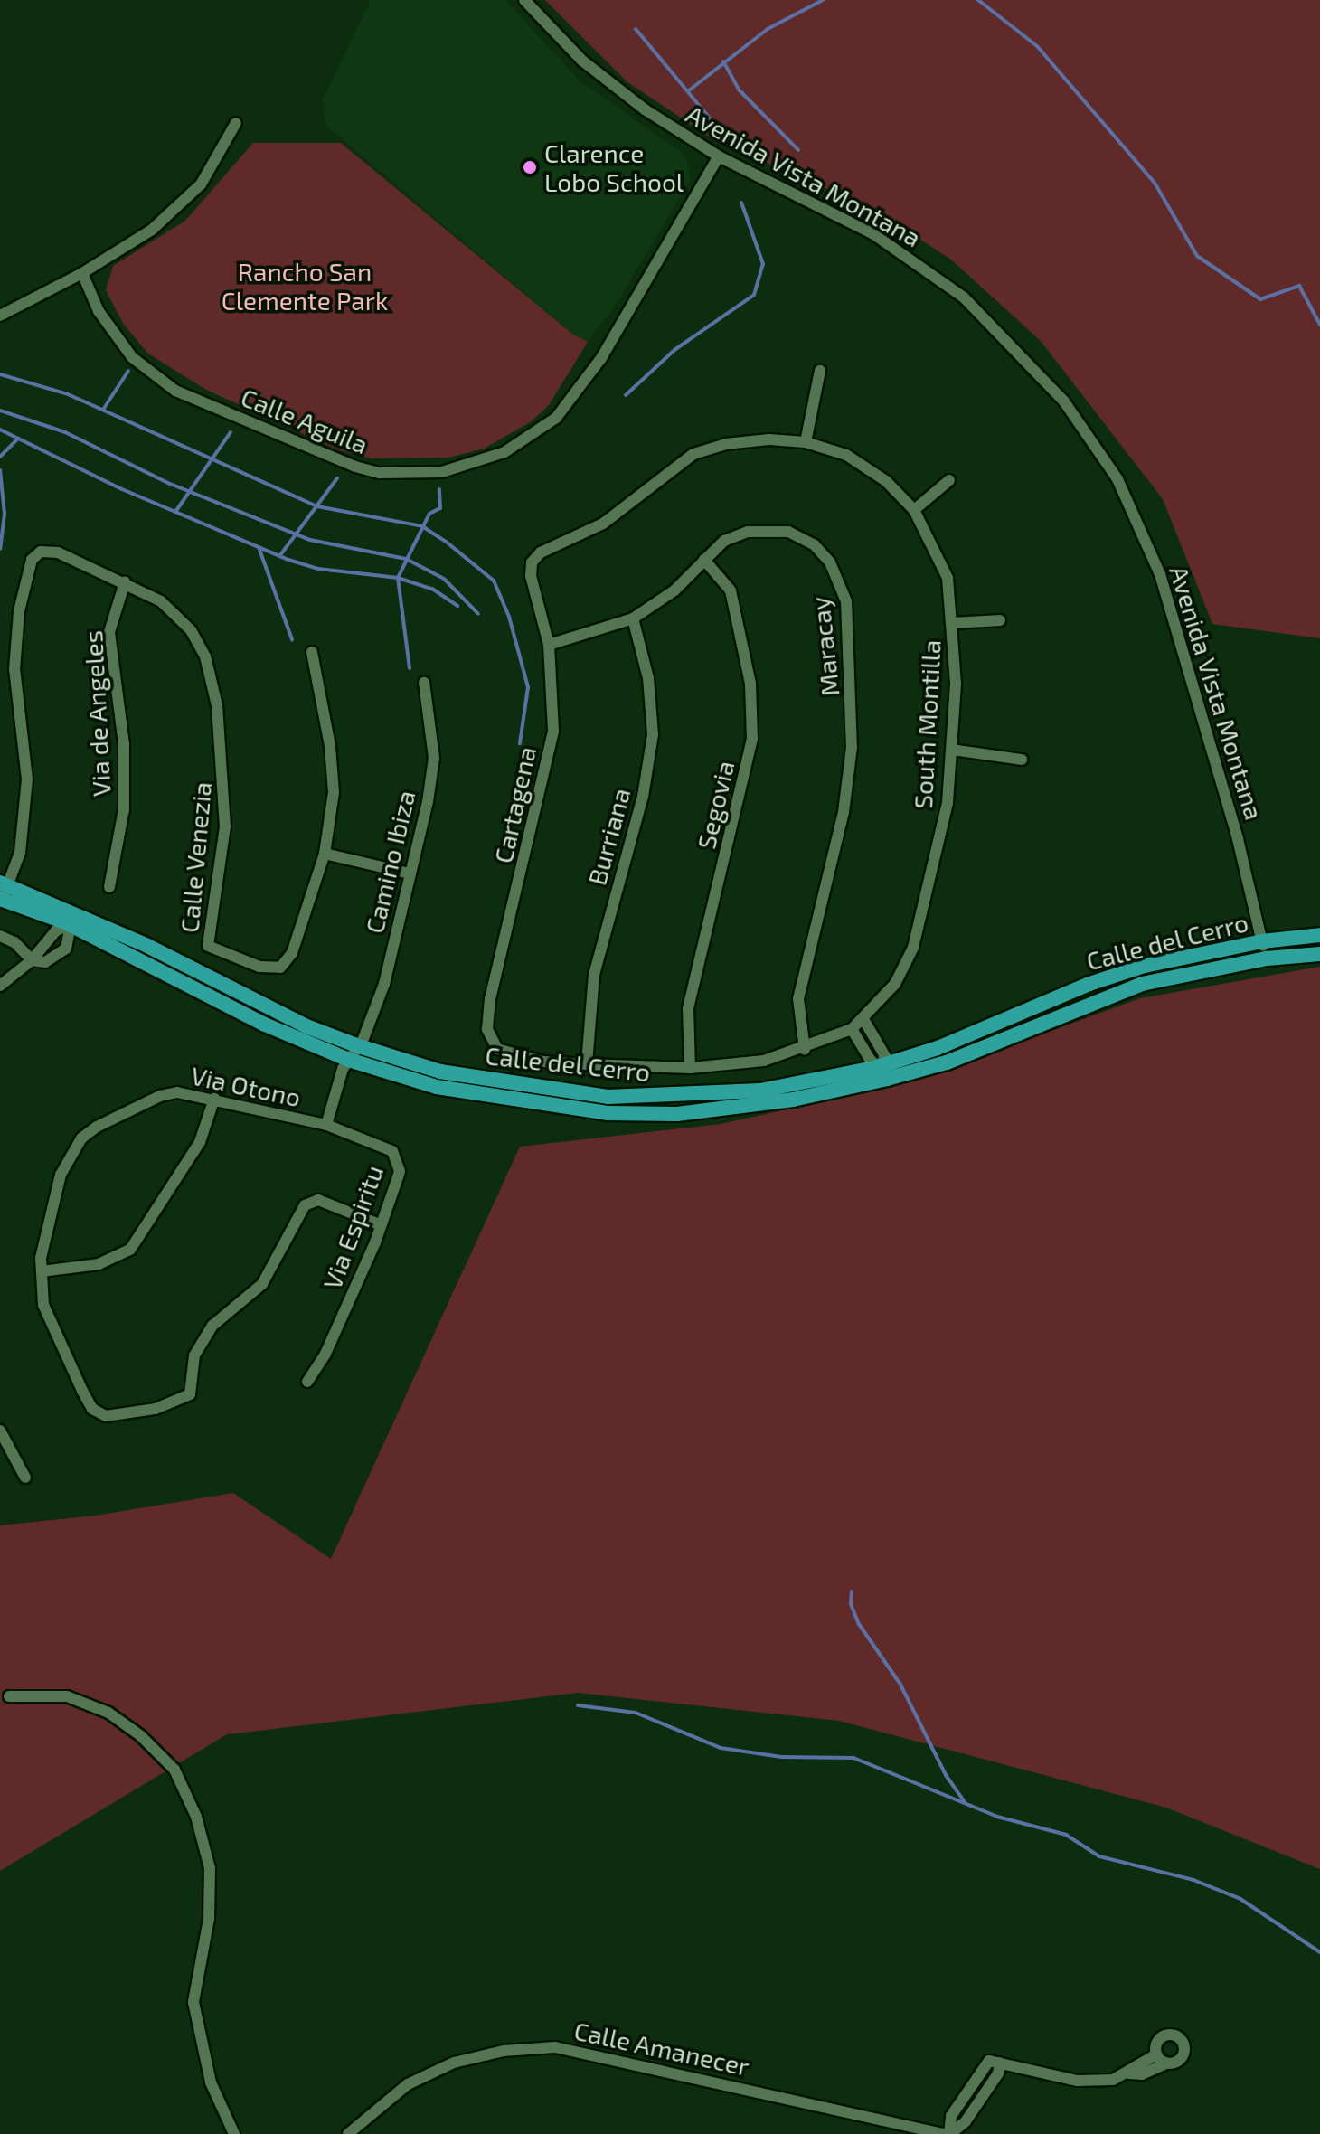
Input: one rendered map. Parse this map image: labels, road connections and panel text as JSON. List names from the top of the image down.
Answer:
{
  "streets": {
    "main road": ["Calle del Cerro"],
    "street": [
      "Avenida Vista Montana",
      "Calle Aguila",
      "Maracay",
      "Via de Angeles",
      "South Montilla",
      "Cartagena",
      "Segovia",
      "Burriana",
      "Calle Venezia",
      "Camino Ibiza",
      "Via Otono",
      "Via Espiritu",
      "Calle Amanecer"
    ]
  },
  "crossings": [
    ["Avenida Vista Montana", "Calle Aguila"],
    ["Avenida Vista Montana", "Calle del Cerro"],
    ["Maracay", "Cartagena"],
    ["Maracay", "Segovia"],
    ["Maracay", "Burriana"],
    ["Via de Angeles", "Calle Venezia"],
    ["South Montilla", "Cartagena"],
    ["Cartagena", "Burriana"],
    ["Calle Venezia", "Calle del Cerro"],
    ["Camino Ibiza", "Calle del Cerro"],
    ["Camino Ibiza", "Via Otono"],
    ["Camino Ibiza", "Via Espiritu"],
    ["Via Otono", "Via Espiritu"]
  ],
  "parks": ["Rancho San Clemente Park"],
  "places": ["Clarence Lobo School"]
}
